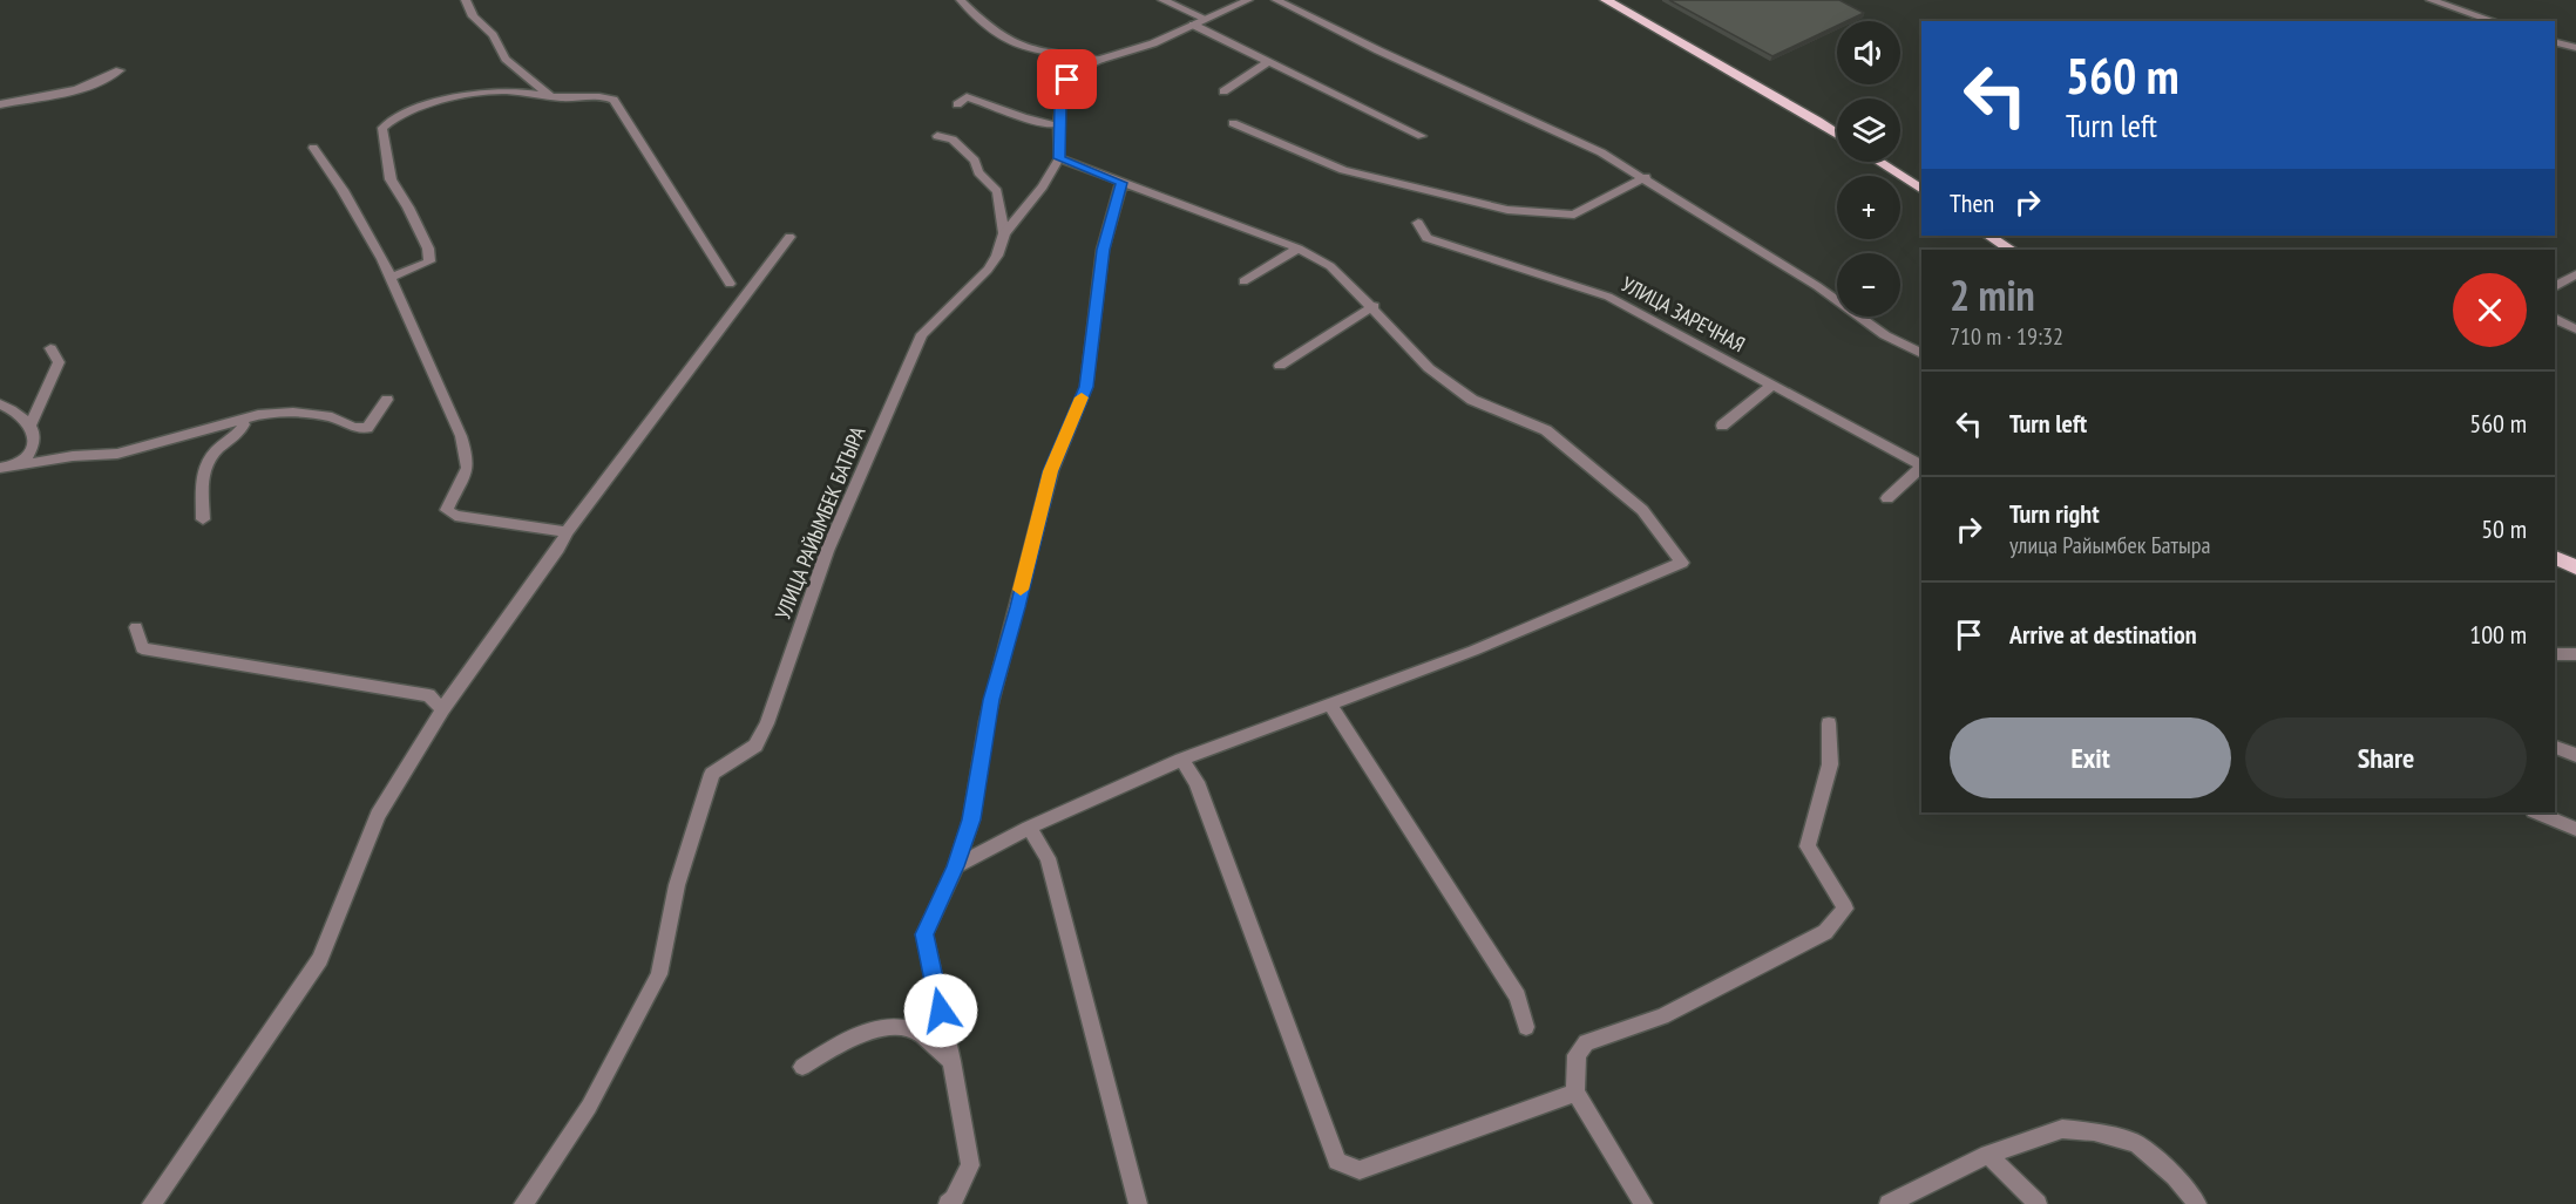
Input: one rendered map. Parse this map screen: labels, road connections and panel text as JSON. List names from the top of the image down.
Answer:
{
  "streets": {
    "street": ["УЛИЦА ЗАРЕЧНАЯ", "УЛИЦА РАЙЫМБЕК БАТЫРА"]
  },
  "page": {
    "map_buttons": ["+", "−"],
    "turn": ["560 m", "Turn left"],
    "then": "Then",
    "heading": ["2 min", "710 m · 19:32"],
    "list": [
      {
        "name": "Turn left",
        "value": "560 m"
      },
      {
        "name": "Turn right",
        "note": "улица Райымбек Батыра",
        "value": "50 m"
      },
      {
        "name": "Arrive at destination",
        "value": "100 m"
      }
    ],
    "buttons": ["Exit", "Share"]
  }
}
